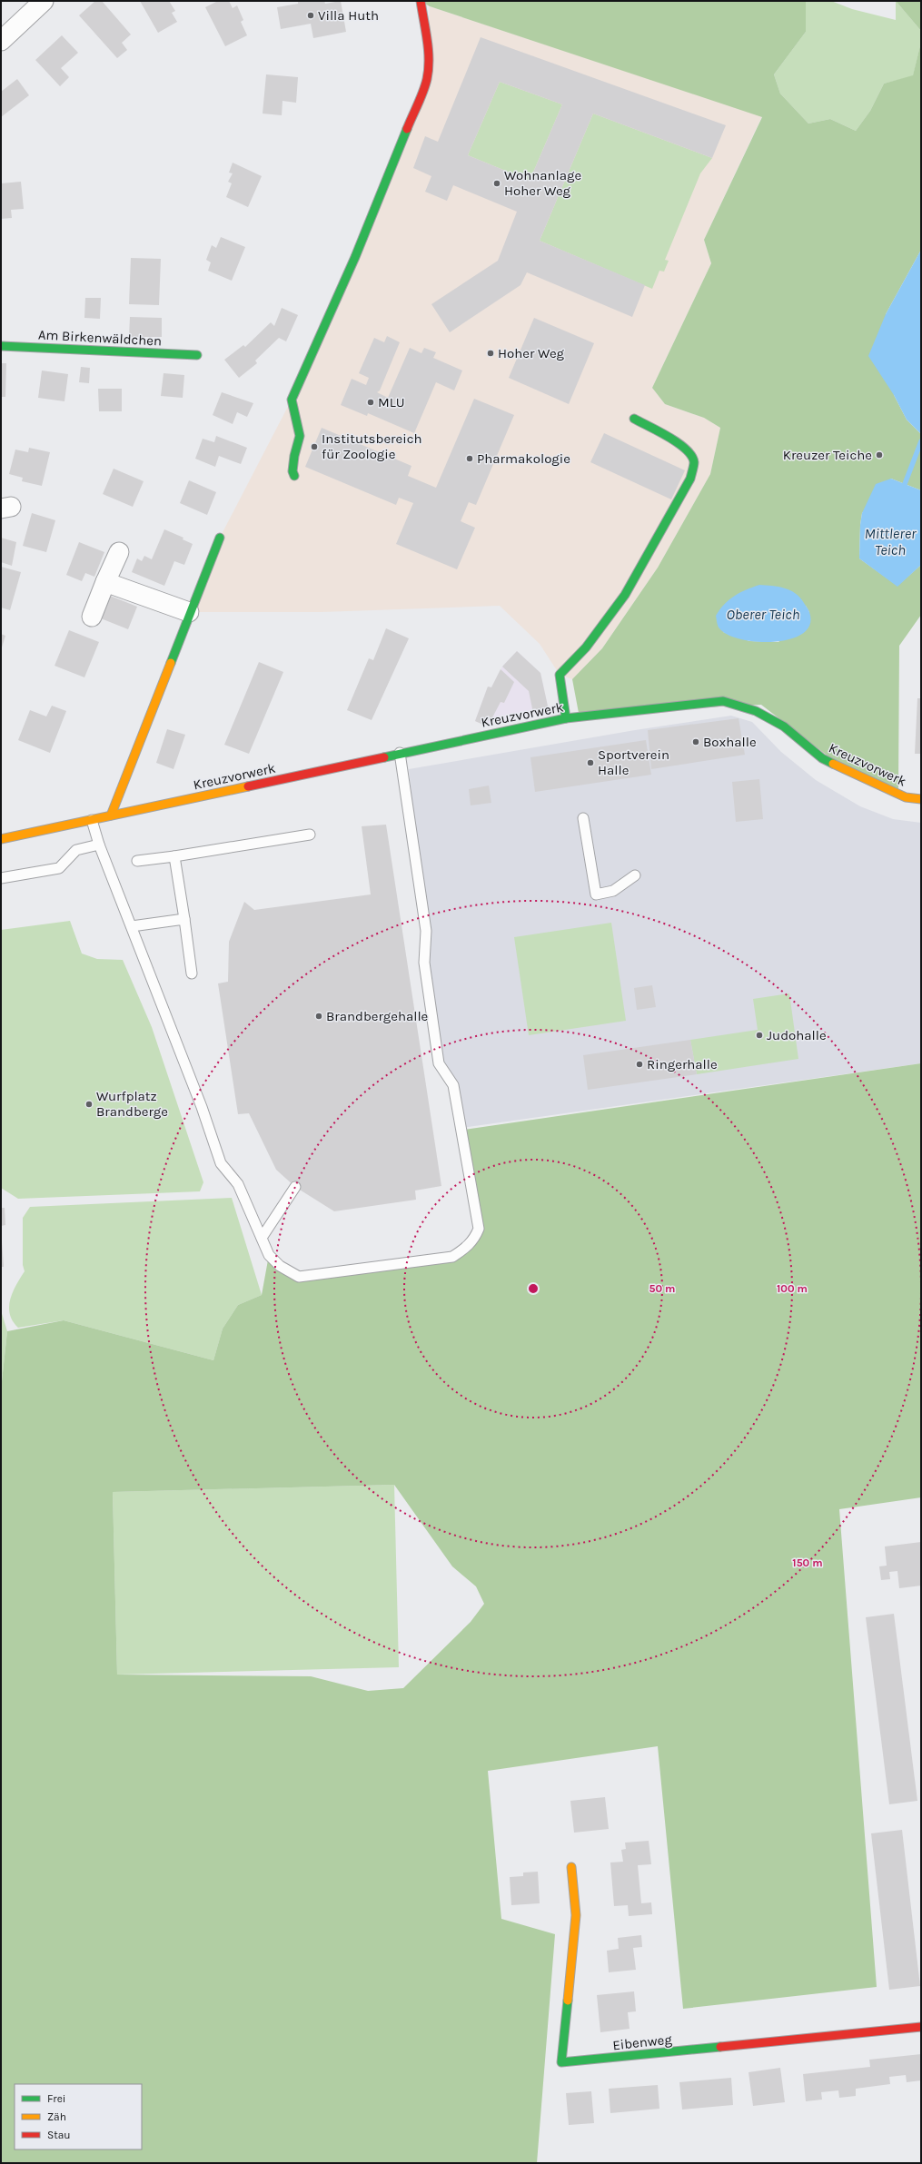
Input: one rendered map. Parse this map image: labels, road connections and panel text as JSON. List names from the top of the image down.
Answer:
{
  "streets": {
    "street": ["Am Birkenwäldchen", "Kreuzvorwerk", "Eibenweg"]
  },
  "water": ["Mittlerer Teich", "Oberer Teich"],
  "places": [
    "Villa Huth",
    "Wohnanlage Hoher Weg",
    "Hoher Weg",
    "MLU",
    "Institutsbereich für Zoologie",
    "Kreuzer Teiche",
    "Pharmakologie",
    "Boxhalle",
    "Sportverein Halle",
    "Brandbergehalle",
    "Judohalle",
    "Ringerhalle",
    "Wurfplatz Brandberge"
  ],
  "legend": ["Frei", "Zäh", "Stau"],
  "rings": ["50 m", "100 m", "150 m"]
}
